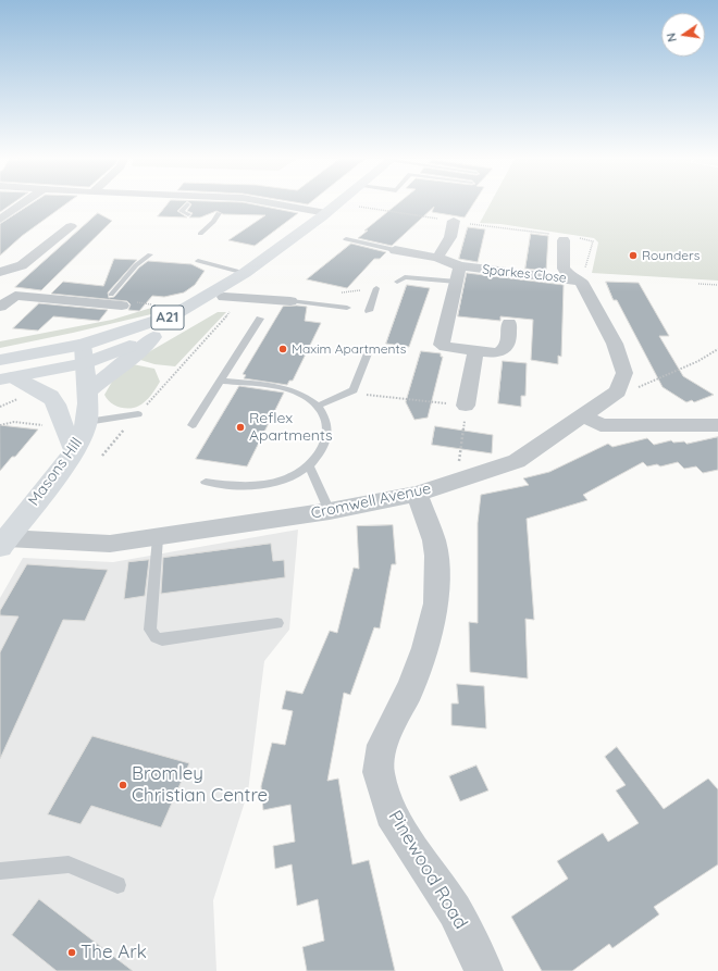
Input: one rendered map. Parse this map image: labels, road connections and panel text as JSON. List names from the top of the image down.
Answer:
{
  "streets": {
    "main road": ["A21", "Masons Hill"],
    "street": ["Sparkes Close", "Cromwell Avenue", "Pinewood Road"]
  },
  "crossings": [
    ["A21", "Masons Hill"],
    ["Masons Hill", "Cromwell Avenue"],
    ["Cromwell Avenue", "Pinewood Road"]
  ],
  "places": [
    "Rounders",
    "Maxim Apartments",
    "Reflex Apartments",
    "Bromley Christian Centre",
    "The Ark"
  ],
  "north": "left"
}
